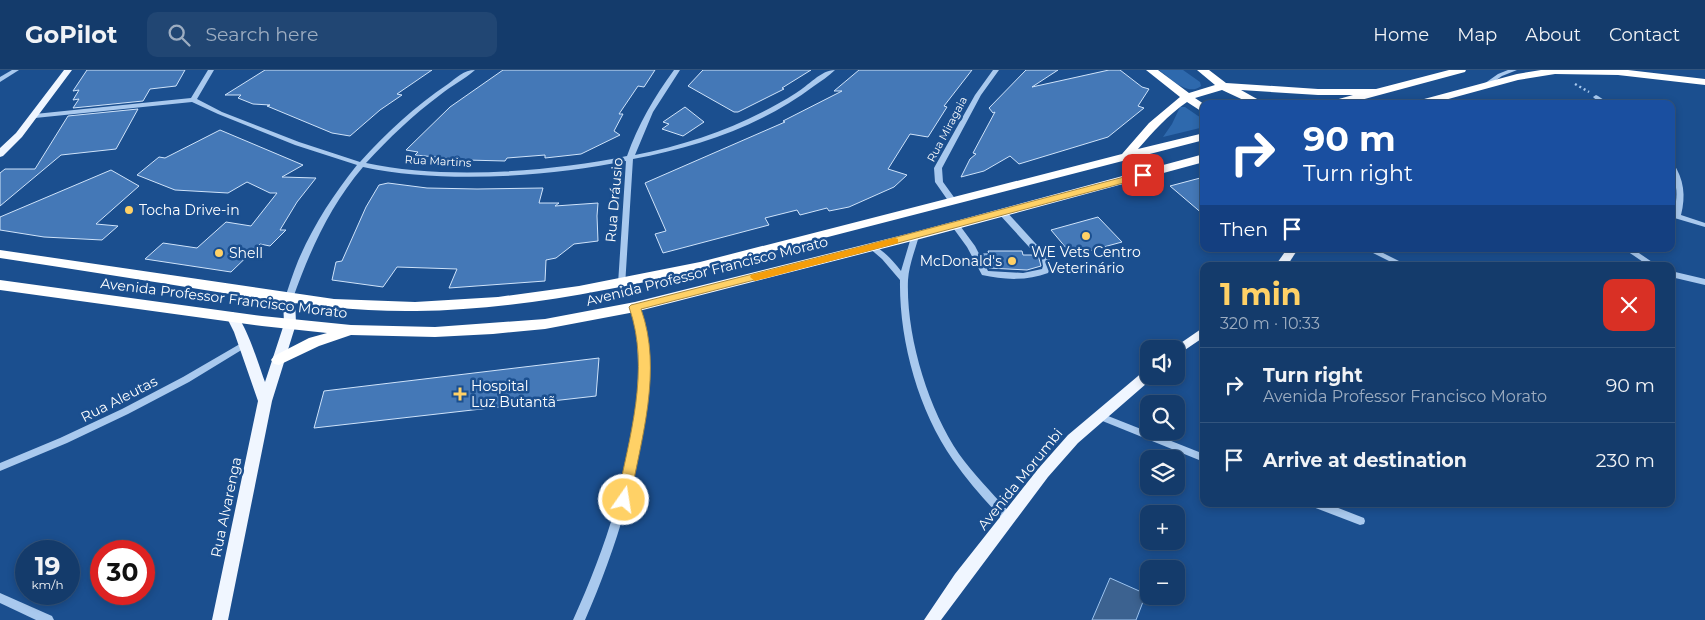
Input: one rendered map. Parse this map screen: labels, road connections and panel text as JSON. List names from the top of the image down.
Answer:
{
  "streets": {
    "highway": ["Avenida Professor Francisco Morato"],
    "main road": ["Avenida Morumbi", "Rua Alvarenga"],
    "street": [
      "Rua Miragaia",
      "Rua Martins",
      "Rua Dráusio",
      "Rua Aleutas"
    ]
  },
  "crossings": [
    ["Rua Miragaia", "Avenida Professor Francisco Morato"],
    ["Rua Martins", "Rua Dráusio"],
    ["Rua Martins", "Rua Alvarenga"],
    ["Rua Dráusio", "Avenida Professor Francisco Morato"],
    ["Avenida Professor Francisco Morato", "Rua Alvarenga"]
  ],
  "places": {
    "other": [
      "Tocha Drive-in",
      "WE Vets Centro Veterinário",
      "Shell",
      "McDonald's"
    ],
    "health": ["Hospital Luz Butantã"]
  },
  "page": {
    "header": "GoPilot",
    "search": "Search here",
    "nav": [
      "Home",
      "Map",
      "About",
      "Contact"
    ],
    "turn": ["90 m", "Turn right"],
    "then": "Then",
    "heading": ["1 min", "320 m · 10:33"],
    "map_buttons": ["+", "−"],
    "list": [
      {
        "name": "Turn right",
        "note": "Avenida Professor Francisco Morato",
        "value": "90 m"
      },
      {
        "name": "Arrive at destination",
        "value": "230 m"
      }
    ],
    "speed": "19 km/h",
    "limit": "30"
  }
}
